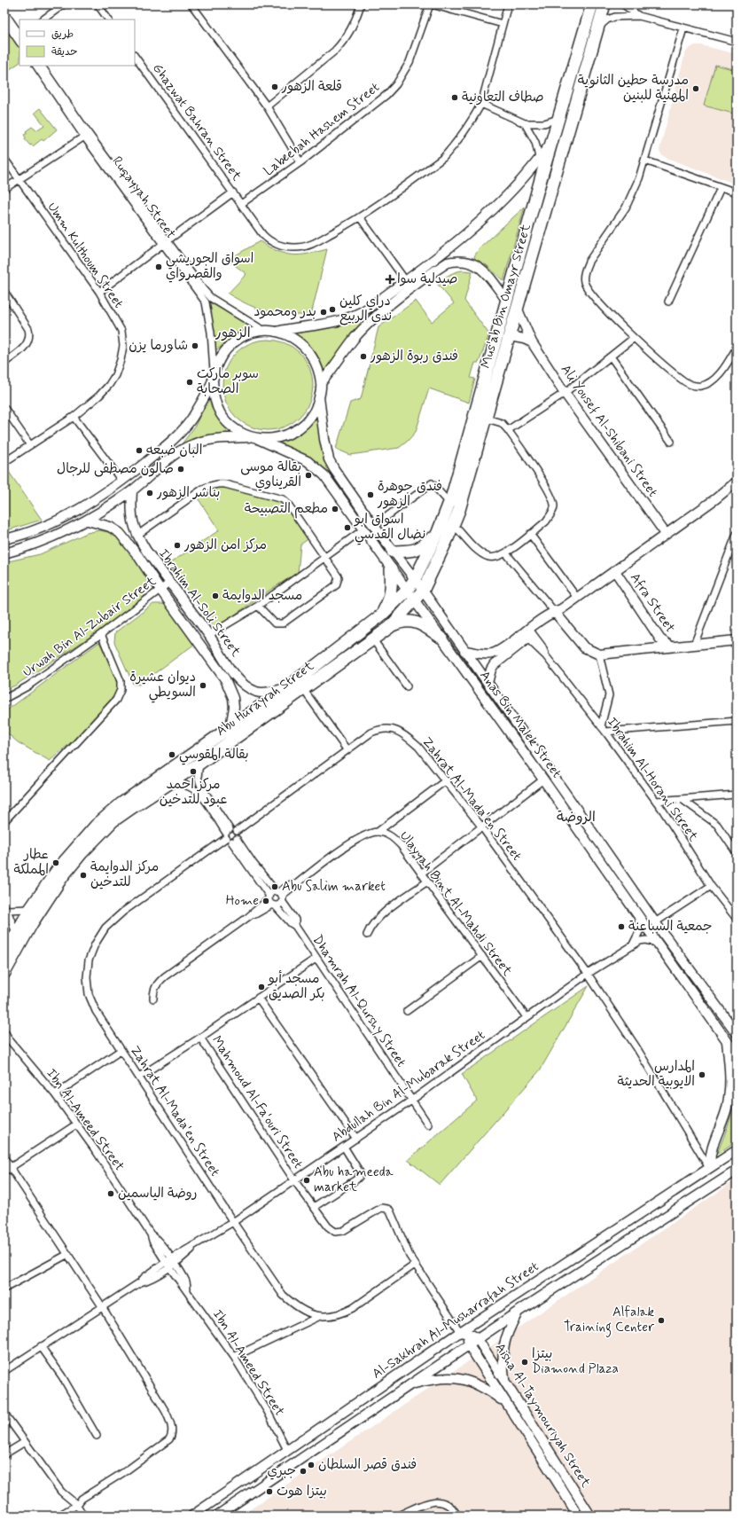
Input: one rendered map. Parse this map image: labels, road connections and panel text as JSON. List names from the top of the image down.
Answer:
{
  "streets": {
    "highway": ["Mus'ab Bin Omayr Street", "Abu Hurayrah Street"],
    "main road": [
      "Ali Yousef Al-Shibani Street",
      "Ibrahim Al-Soli Street",
      "Afra Street",
      "Anas Bin Malek Street",
      "Al-Sakhrah Al-Musharrafah Street",
      "Aisha Al-Taymouriyah Street"
    ],
    "street": [
      "Ghazwat Bahran Street",
      "Labeebah Hashem Street",
      "Ruqayyah Street",
      "Umm Kulthoum Street",
      "Urwah Bin Al-Zubair Street",
      "Ibrahim Al-Horani Street",
      "Zahrat Al-Mada'en Street",
      "Ulayyah Bint Al-Mahdi Street",
      "Dhamrah Al-Qurshy Street",
      "Abdullah Bin Al-Mubarak Street",
      "Mahmoud Al-Fa'ouri Street",
      "Ibn Al-Ameed Street"
    ]
  },
  "crossings": [
    ["Ghazwat Bahran Street", "Labeebah Hashem Street"],
    ["Ruqayyah Street", "Mus'ab Bin Omayr Street"],
    ["Ruqayyah Street", "Anas Bin Malek Street"],
    ["Mus'ab Bin Omayr Street", "Ali Yousef Al-Shibani Street"],
    ["Mus'ab Bin Omayr Street", "Abu Hurayrah Street"],
    ["Mus'ab Bin Omayr Street", "Anas Bin Malek Street"],
    ["Ibrahim Al-Soli Street", "Urwah Bin Al-Zubair Street"],
    ["Ibrahim Al-Soli Street", "Abu Hurayrah Street"],
    ["Abu Hurayrah Street", "Anas Bin Malek Street"],
    ["Anas Bin Malek Street", "Abdullah Bin Al-Mubarak Street"],
    ["Zahrat Al-Mada'en Street", "Abdullah Bin Al-Mubarak Street"],
    ["Zahrat Al-Mada'en Street", "Al-Sakhrah Al-Musharrafah Street"],
    ["Ulayyah Bint Al-Mahdi Street", "Abdullah Bin Al-Mubarak Street"],
    ["Dhamrah Al-Qurshy Street", "Abdullah Bin Al-Mubarak Street"],
    ["Abdullah Bin Al-Mubarak Street", "Mahmoud Al-Fa'ouri Street"],
    ["Abdullah Bin Al-Mubarak Street", "Ibn Al-Ameed Street"],
    ["Ibn Al-Ameed Street", "Al-Sakhrah Al-Musharrafah Street"],
    ["Al-Sakhrah Al-Musharrafah Street", "Aisha Al-Taymouriyah Street"]
  ],
  "districts": ["الزهور", "الروضة"],
  "places": {
    "other": [
      "قلعة الزهور",
      "مدرسة حطين الثانوية المهنية للبنين",
      "صطاف التعاونية",
      "اسواق الجوريشي والقصرواي",
      "دراي كلين ندى الربيع",
      "بدر ومحمود",
      "شاورما يزن",
      "فندق ربوة الزهور",
      "سوبر ماركت الصحابة",
      "البان ضبعه",
      "صالون مصطفى للرجال",
      "بقالة موسى القريناوي",
      "بناشر الزهور",
      "فندق جوهرة الزهور",
      "مطعم التصبيحة",
      "اسواق ابو نضال القدسي",
      "مركز امن الزهور",
      "مسجد الدوايمة",
      "ديوان عشيرة السويطي",
      "بقالة المقوسي",
      "مركز احمد عبود للتدخين",
      "عطار المملكة",
      "مركز الدوايمة للتدخين",
      "Abu Salim market",
      "Home",
      "جمعية السباعنة",
      "مسجد أبو بكر الصديق",
      "المدارس الايوبية الحديثة",
      "Abu hameeda market",
      "روضة الياسمين",
      "Alfalak Training Center",
      "بيتزا Diamond Plaza",
      "فندق قصر السلطان",
      "جبري",
      "بيتزا هوت"
    ],
    "health": ["صيدلية سوا"]
  },
  "legend": ["طريق", "حديقة"]
}
